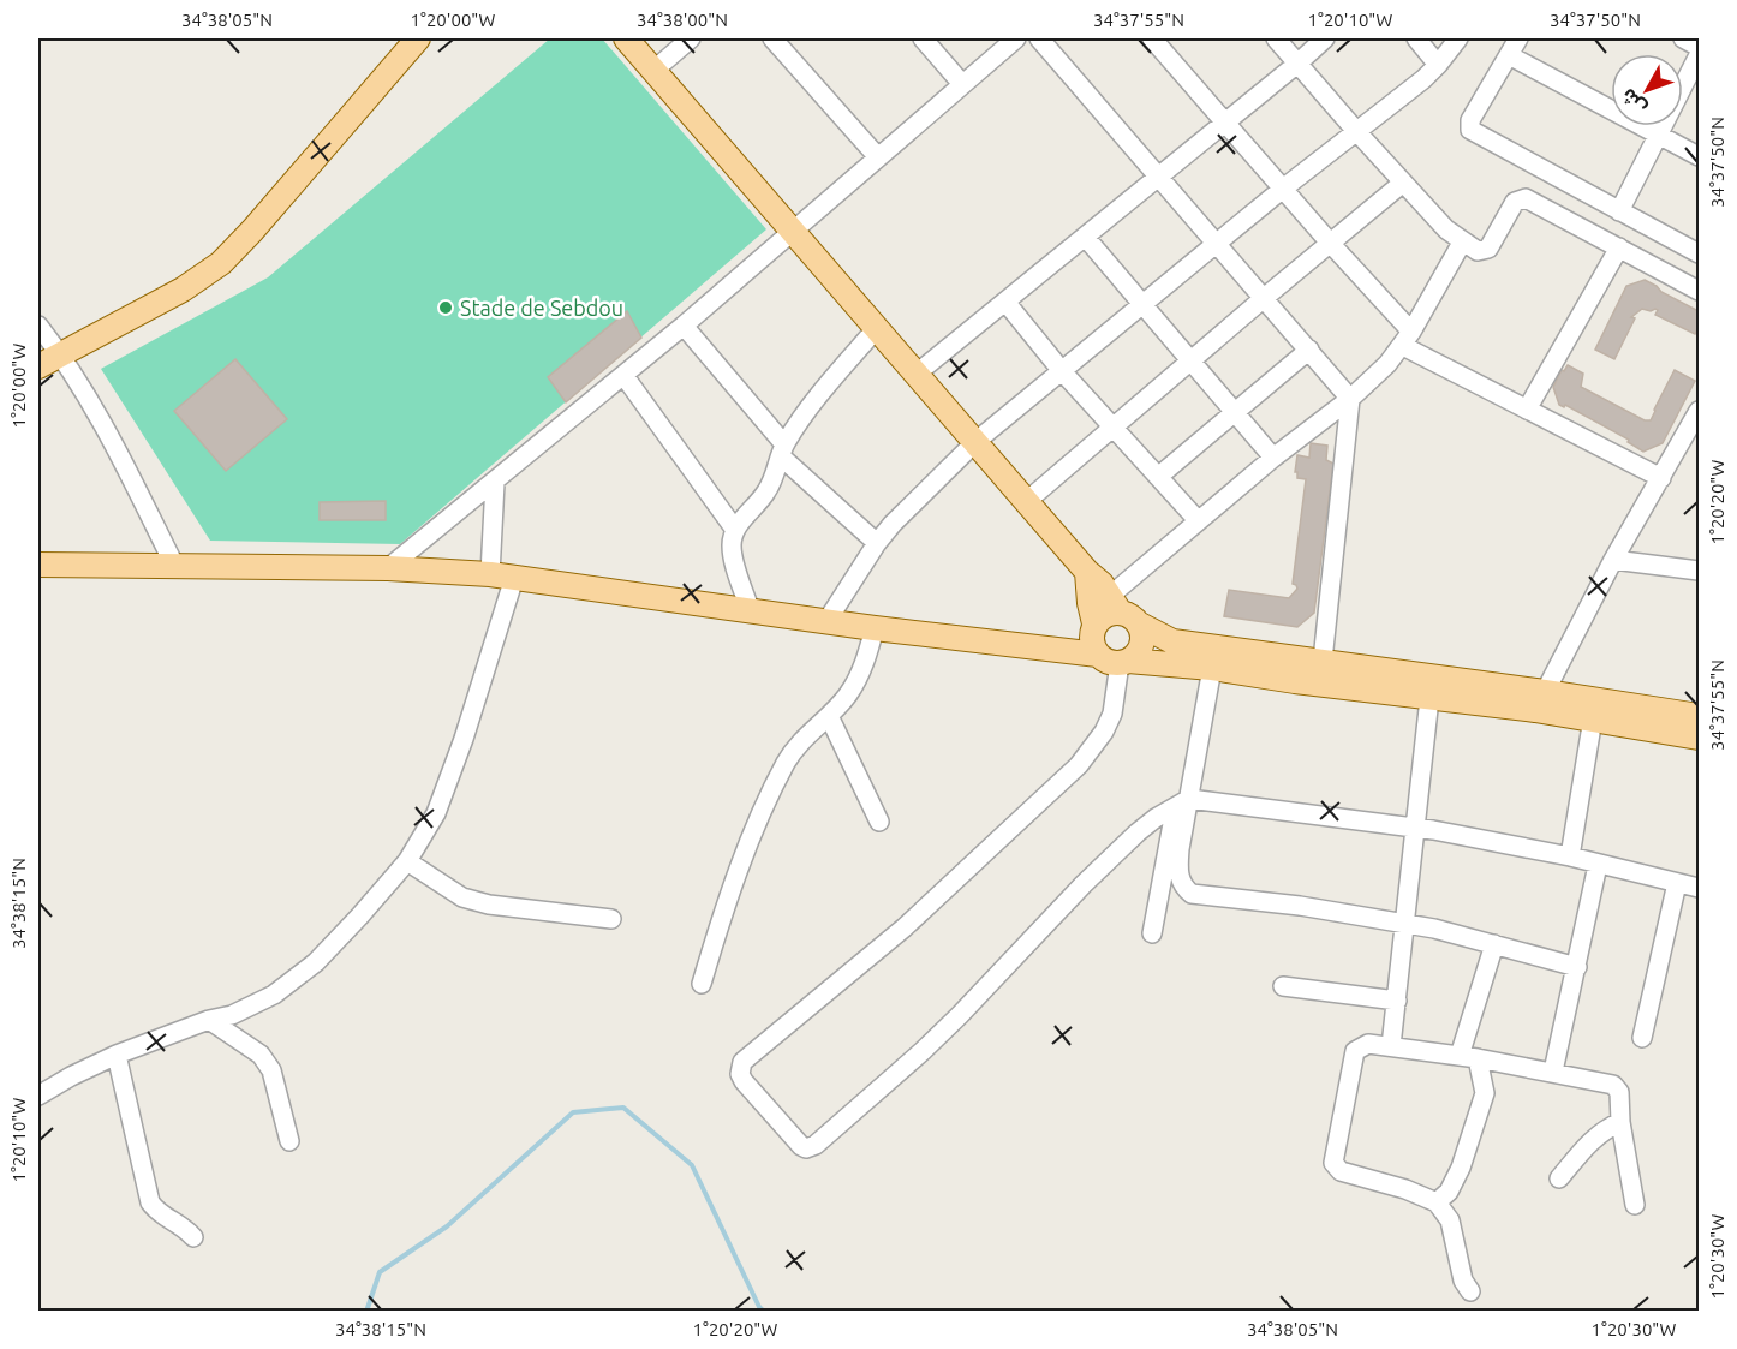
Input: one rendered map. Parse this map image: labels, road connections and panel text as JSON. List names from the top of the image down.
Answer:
{
  "places": ["Stade de Sebdou"],
  "north": "bottom left",
  "coordinates": [
    "34°38'05\"N",
    "1°20'00\"W",
    "34°38'00\"N",
    "34°37'55\"N",
    "1°20'10\"W",
    "34°37'50\"N",
    "1°20'20\"W",
    "34°38'15\"N",
    "1°20'30\"W"
  ]
}
